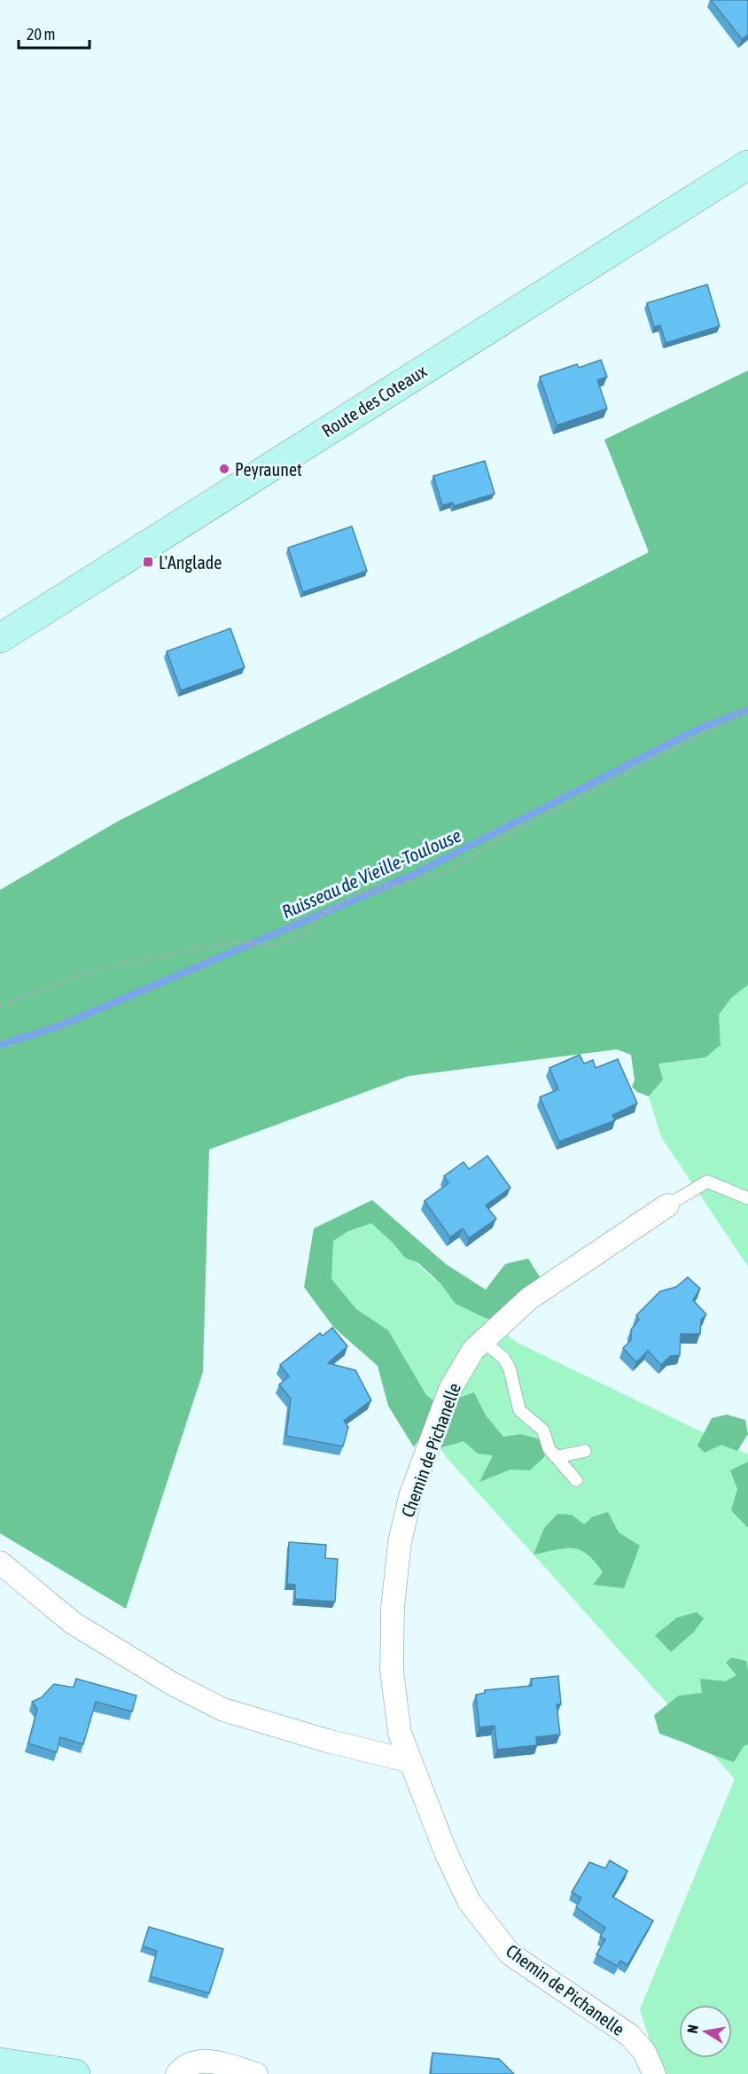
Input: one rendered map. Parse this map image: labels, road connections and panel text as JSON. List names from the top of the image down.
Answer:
{
  "streets": {
    "street": ["Route des Coteaux", "Chemin de Pichanelle"]
  },
  "water": ["Ruisseau de Vieille-Toulouse"],
  "places": {
    "other": ["Peyraunet"],
    "transit": ["L'Anglade"]
  },
  "scale_bar": "20 m",
  "north": "left"
}
